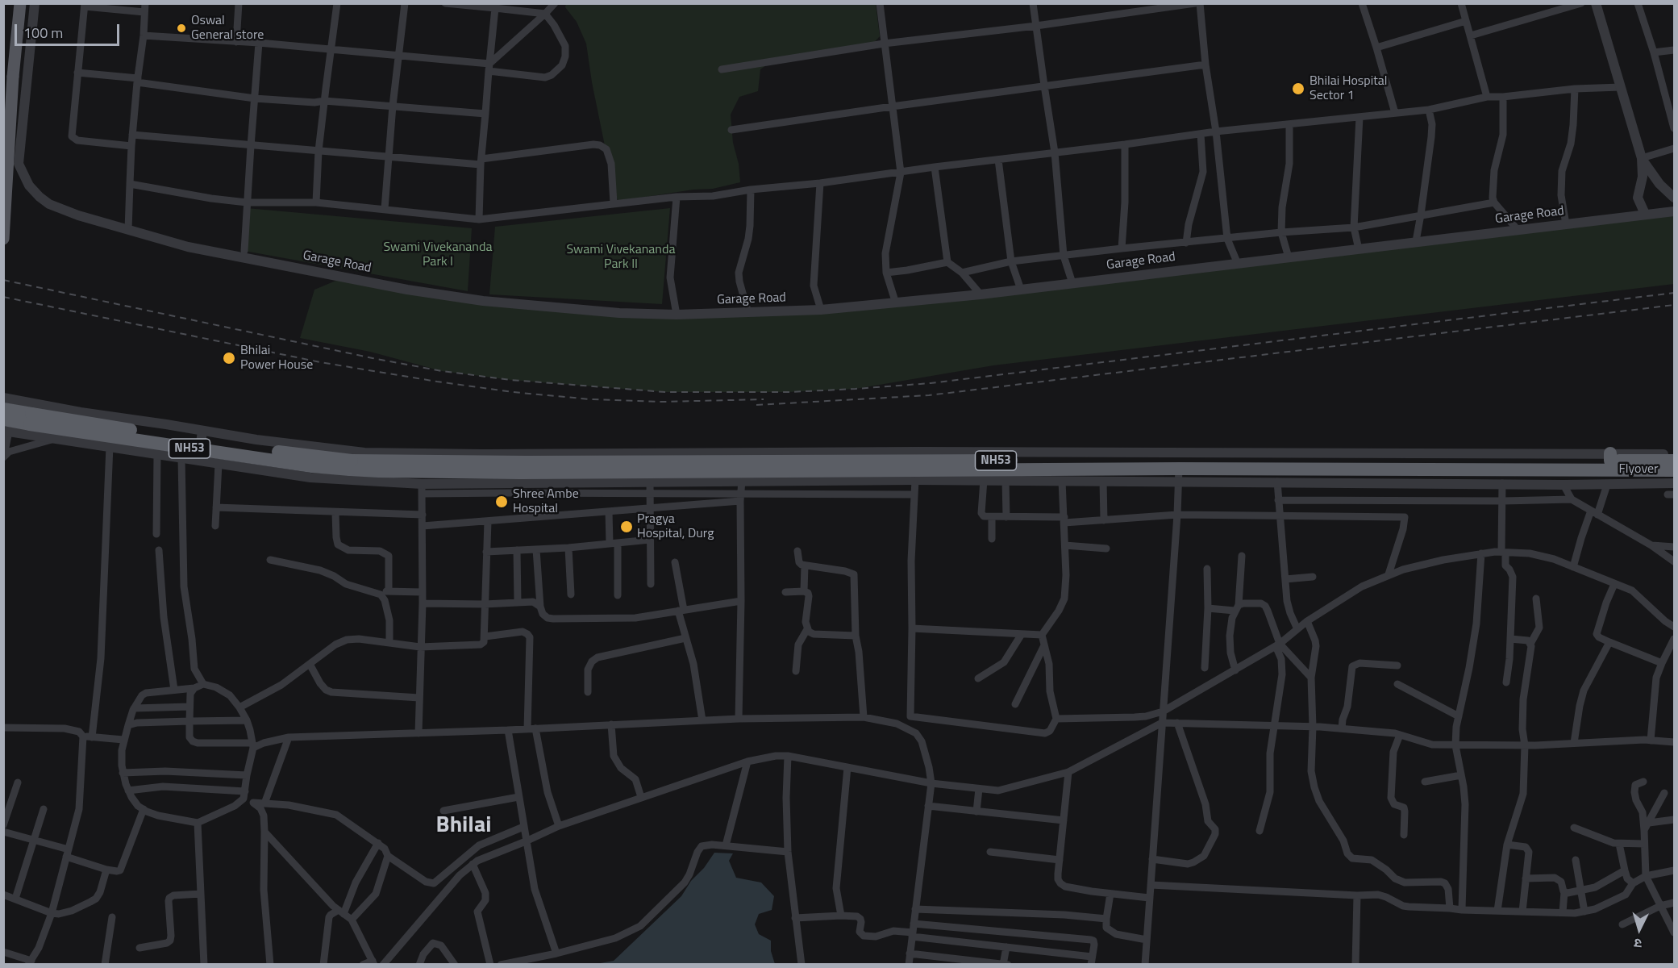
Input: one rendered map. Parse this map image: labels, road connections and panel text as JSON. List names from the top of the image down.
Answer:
{
  "streets": {
    "highway": ["NH53", "Flyover"],
    "street": ["Garage Road"]
  },
  "crossings": [
    ["NH53", "Flyover"]
  ],
  "districts": ["Bhilai"],
  "parks": ["Swami Vivekananda Park I", "Swami Vivekananda Park II"],
  "places": [
    "Oswal General store",
    "Bhilai Hospital Sector 1",
    "Bhilai Power House",
    "Shree Ambe Hospital",
    "Pragya Hospital, Durg"
  ],
  "scale_bar": "100 m",
  "north": "bottom"
}
